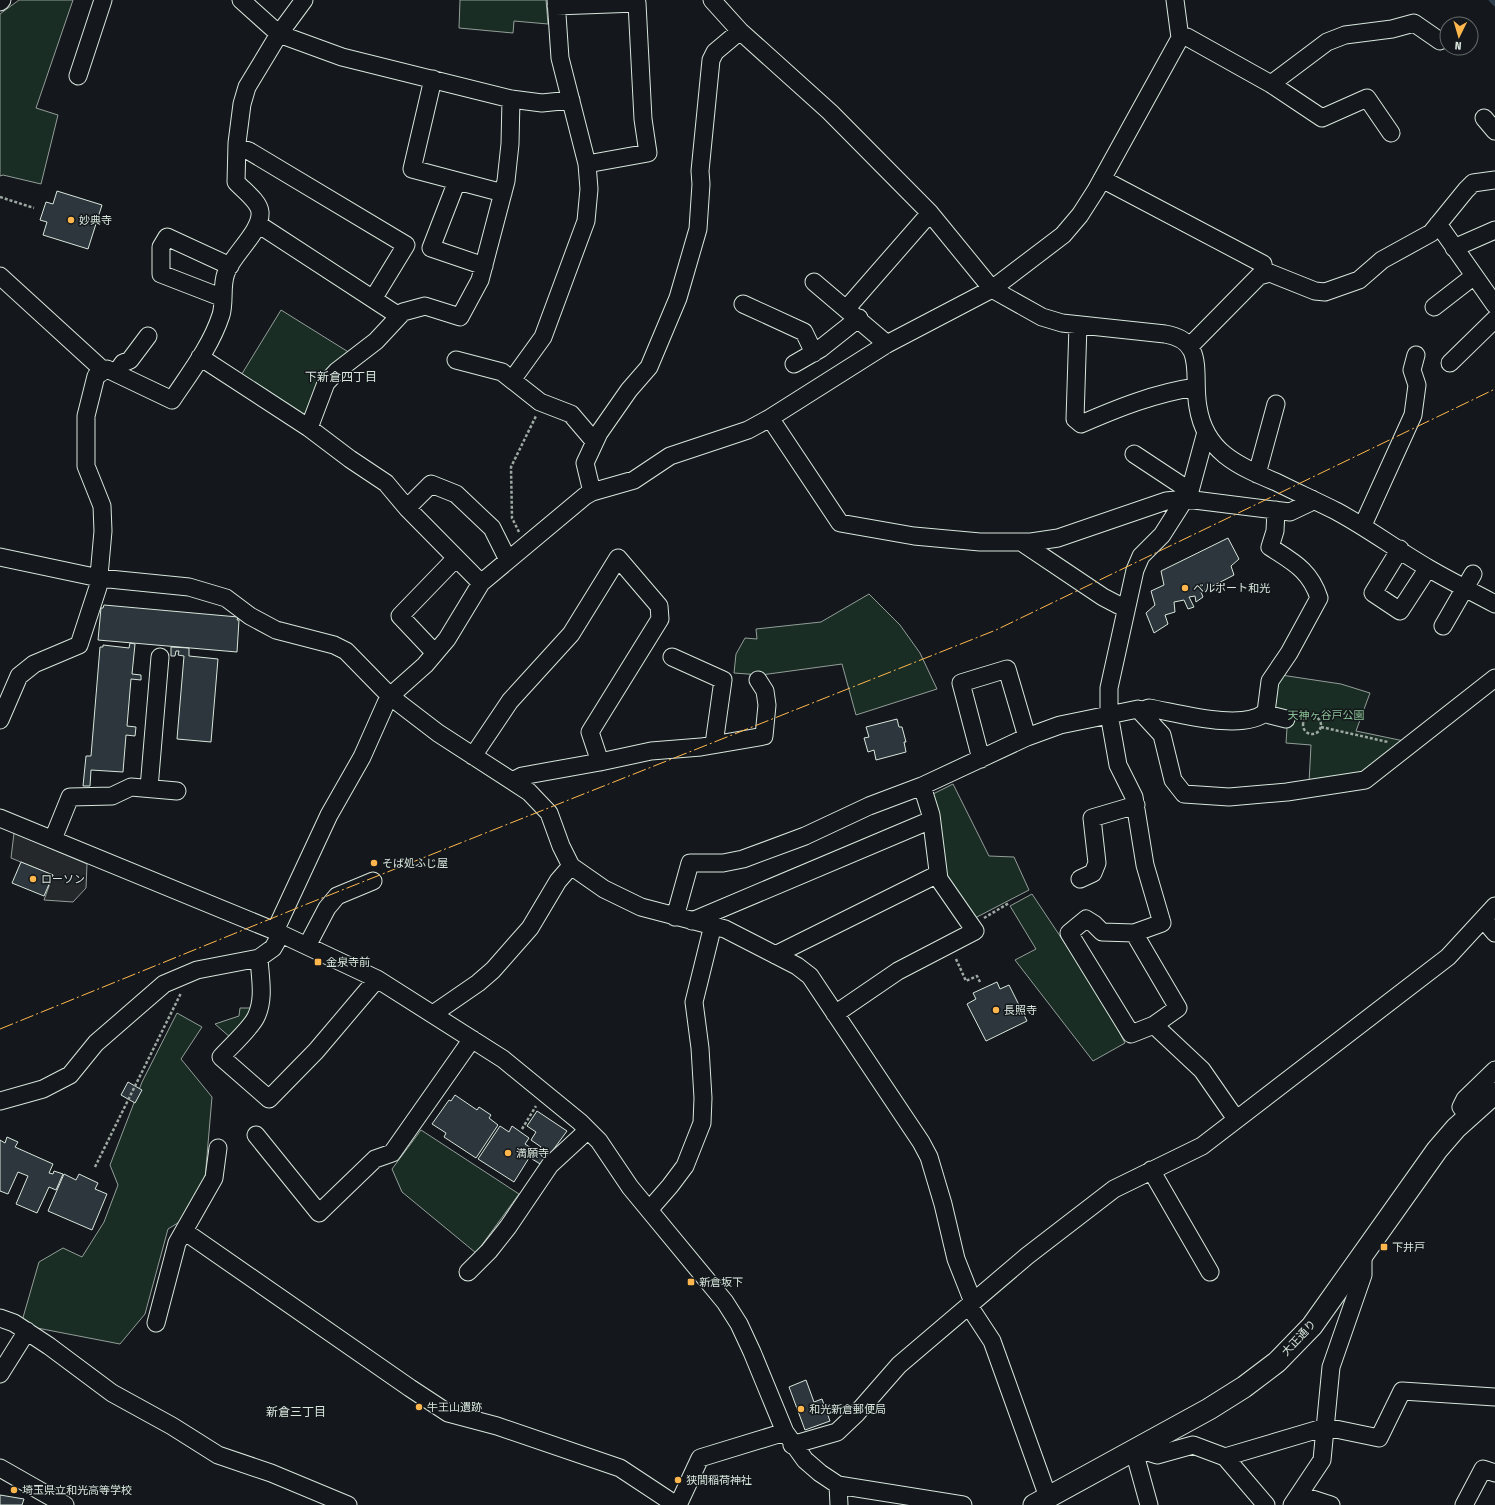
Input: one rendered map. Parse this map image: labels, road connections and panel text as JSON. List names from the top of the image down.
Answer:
{
  "streets": {
    "main road": ["大正通り"]
  },
  "districts": ["下新倉四丁目", "新倉三丁目"],
  "parks": ["天神ヶ谷戸公園"],
  "places": {
    "other": [
      "妙典寺",
      "ベルポート和光",
      "そば処ふじ屋",
      "ローソン",
      "長照寺",
      "満願寺",
      "牛王山遺跡",
      "和光新倉郵便局",
      "狭間稲荷神社",
      "埼玉県立和光高等学校"
    ],
    "transit": ["金泉寺前", "下井戸", "新倉坂下"]
  },
  "north": "bottom"
}
